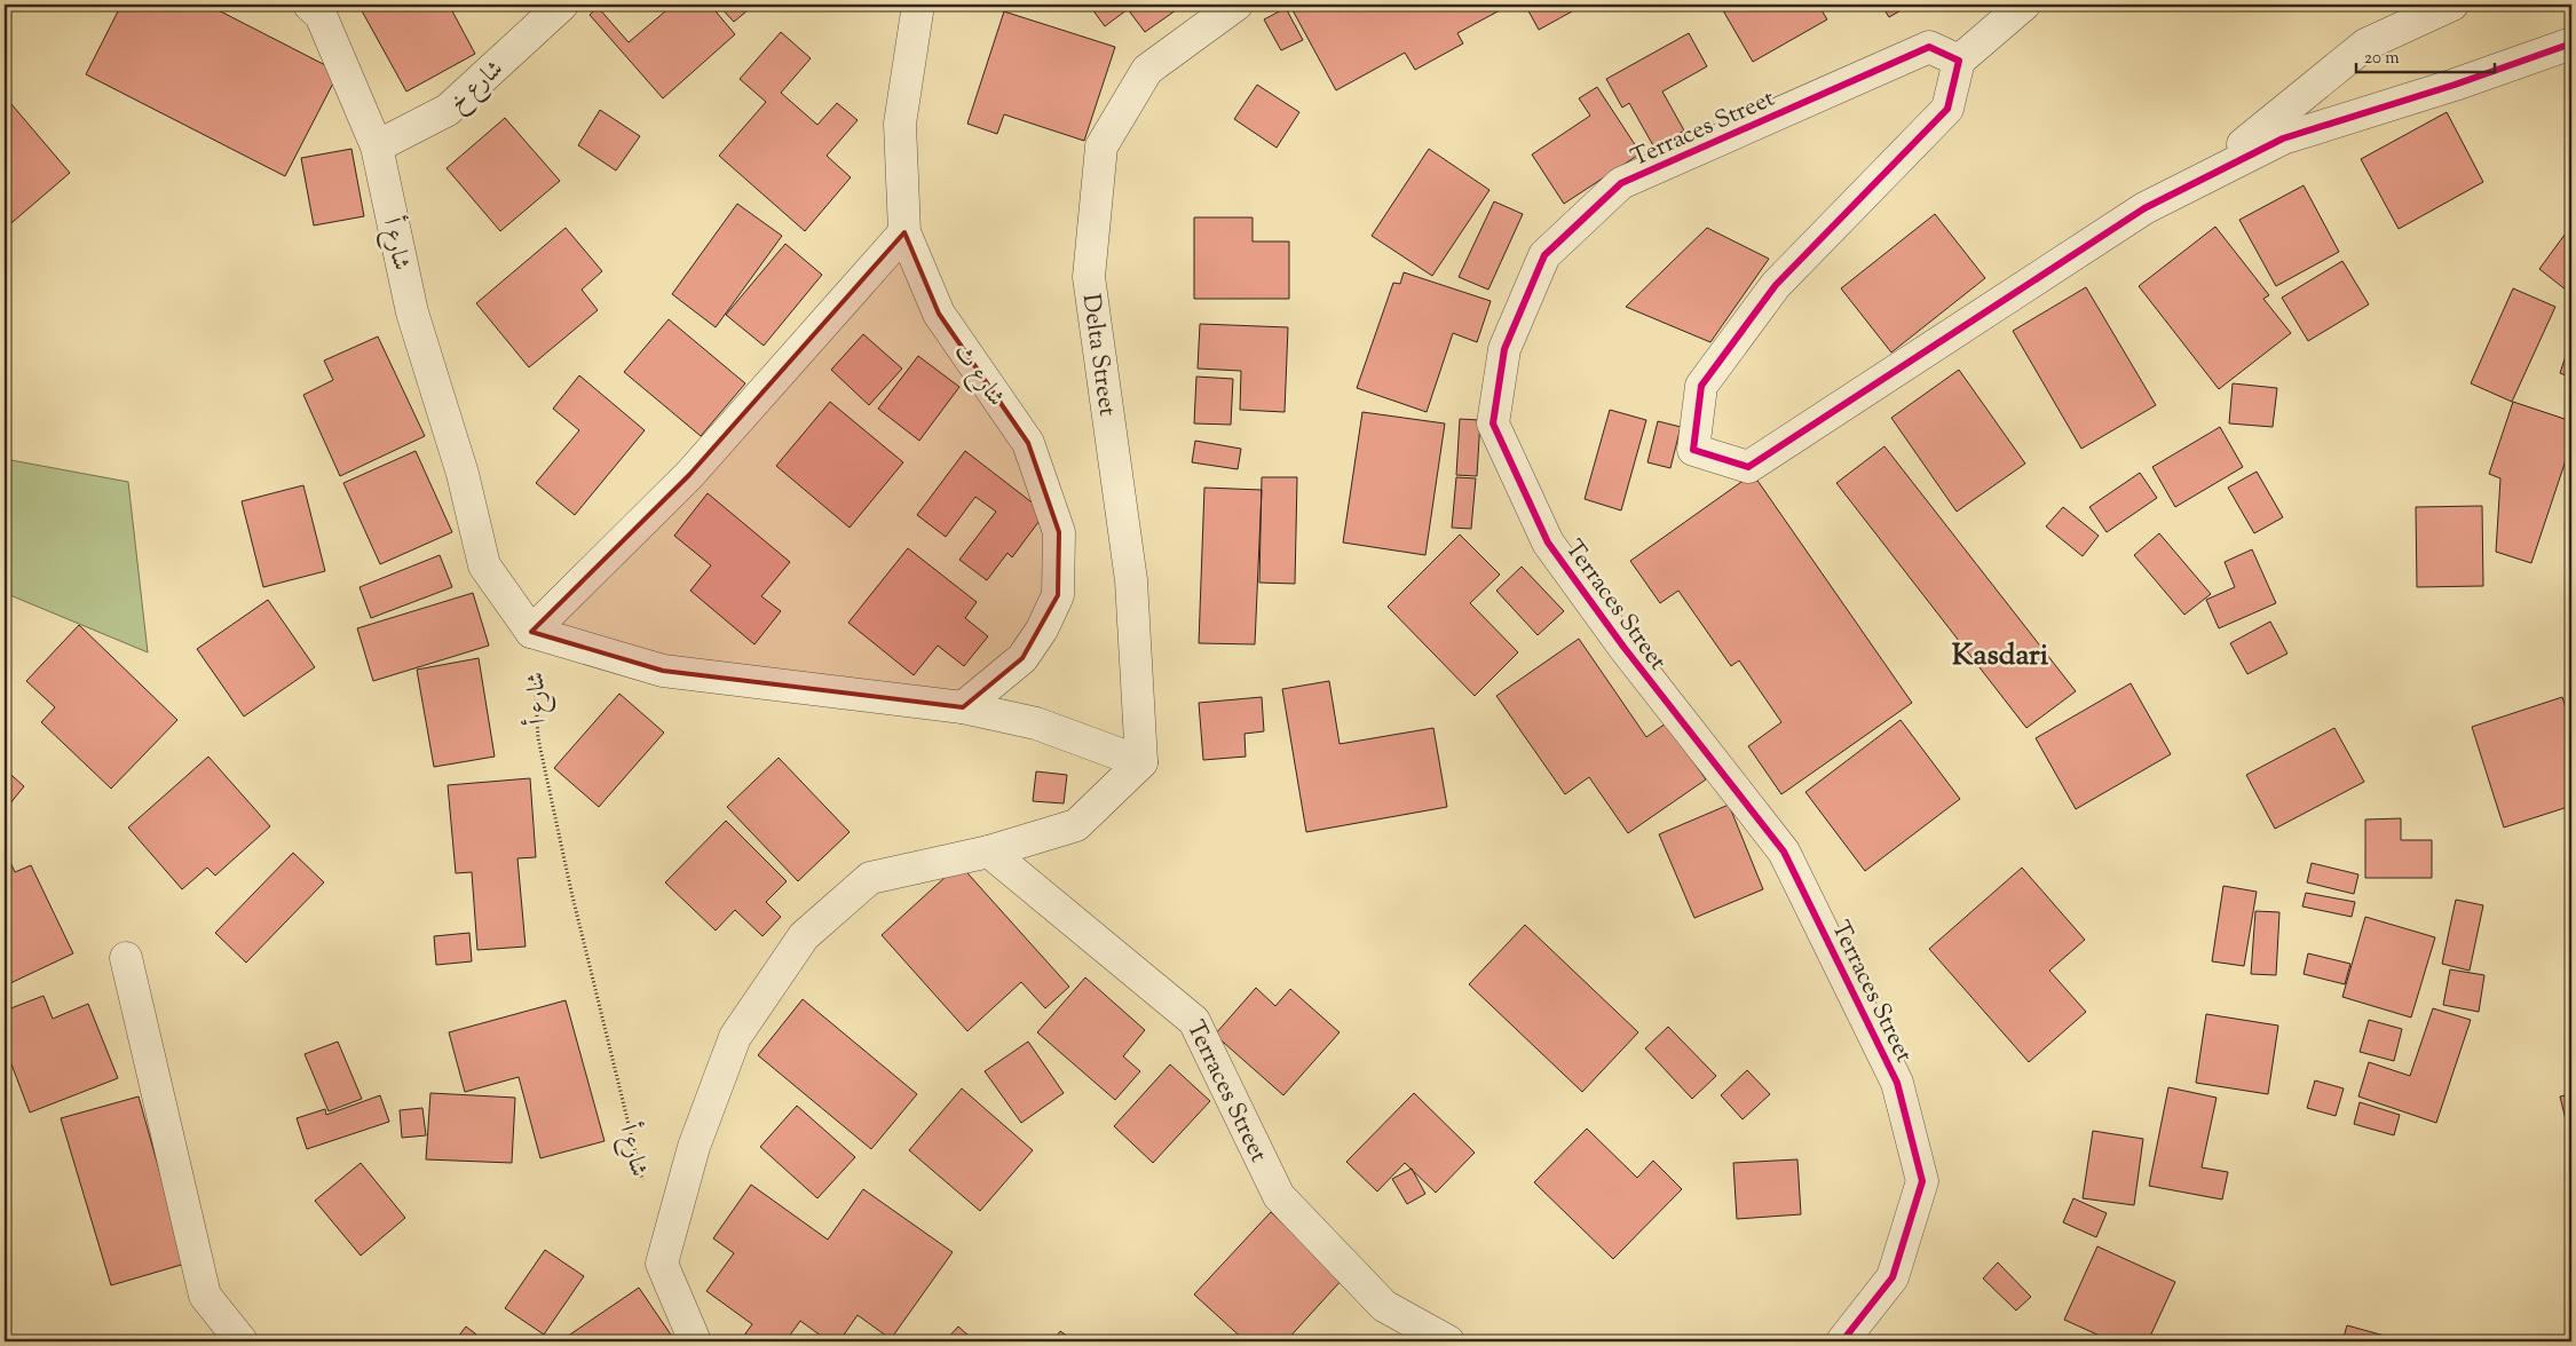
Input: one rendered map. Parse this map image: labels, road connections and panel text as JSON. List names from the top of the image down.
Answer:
{
  "streets": {
    "street": [
      "شارع خ",
      "Terraces Street",
      "شارع أ",
      "Delta Street",
      "شارع ث"
    ]
  },
  "crossings": [
    ["شارع خ", "شارع أ"]
  ],
  "districts": ["Kasdari"],
  "scale_bar": "20 m"
}
